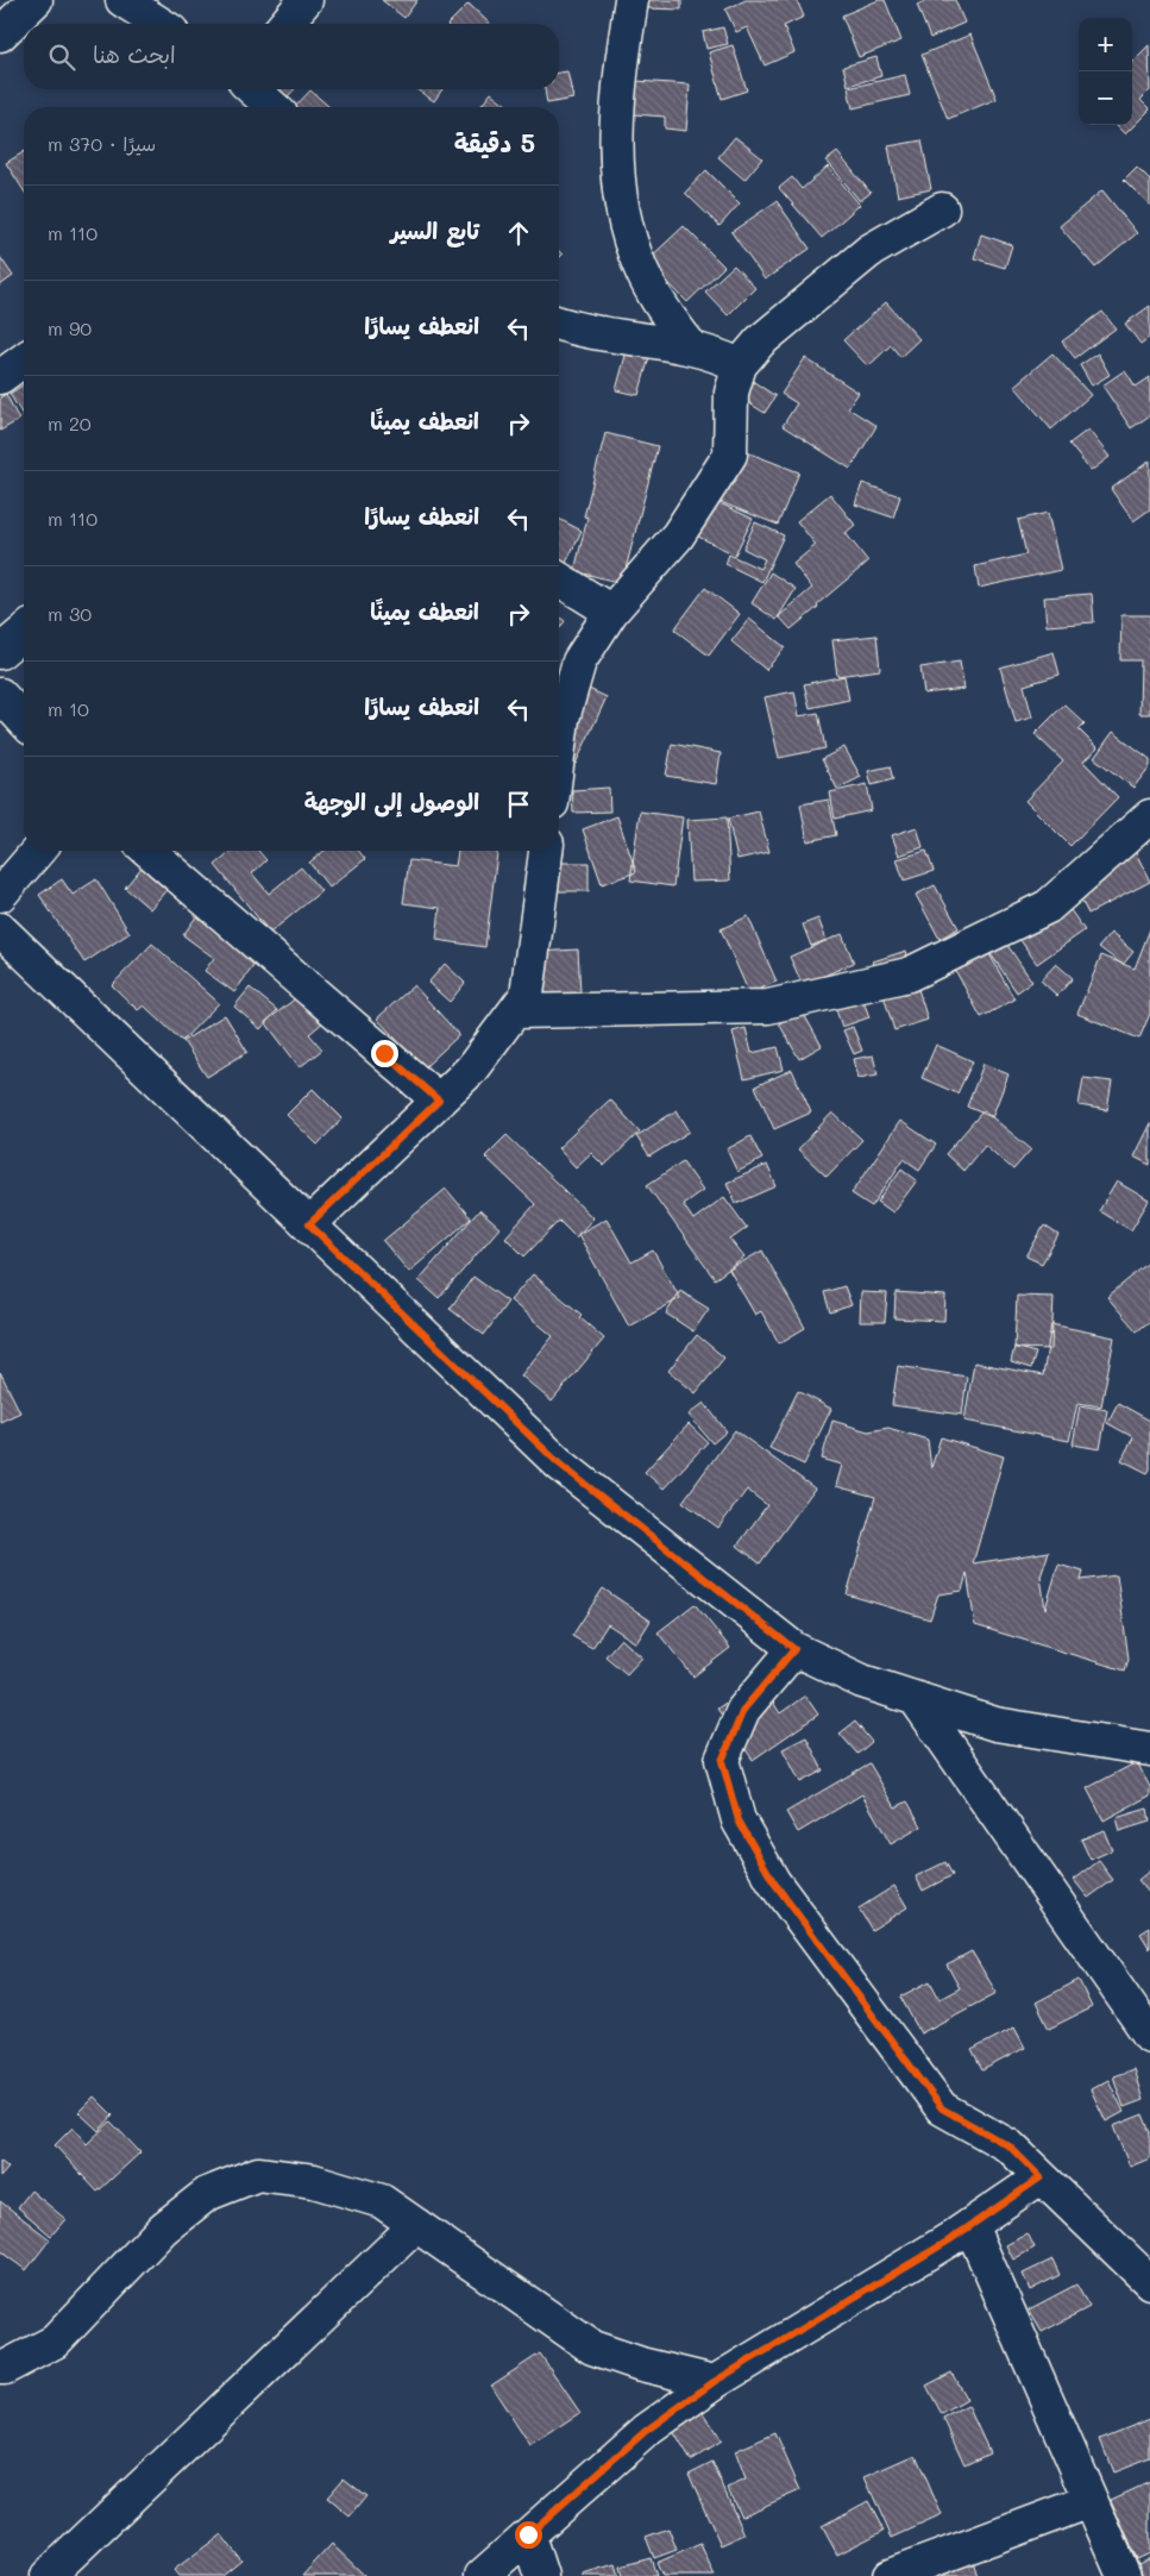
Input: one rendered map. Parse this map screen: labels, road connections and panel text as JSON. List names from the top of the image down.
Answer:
{
  "page": {
    "map_buttons": ["+", "−"],
    "search": "ابحث هنا",
    "heading": ["5 دقيقة", "سيرًا · 370 m"],
    "list": [
      ["تابع السير", "110 m"],
      ["انعطف يسارًا", "90 m"],
      ["انعطف يمينًا", "20 m"],
      ["انعطف يسارًا", "110 m"],
      ["انعطف يمينًا", "30 m"],
      ["انعطف يسارًا", "10 m"],
      "الوصول إلى الوجهة"
    ]
  }
}
